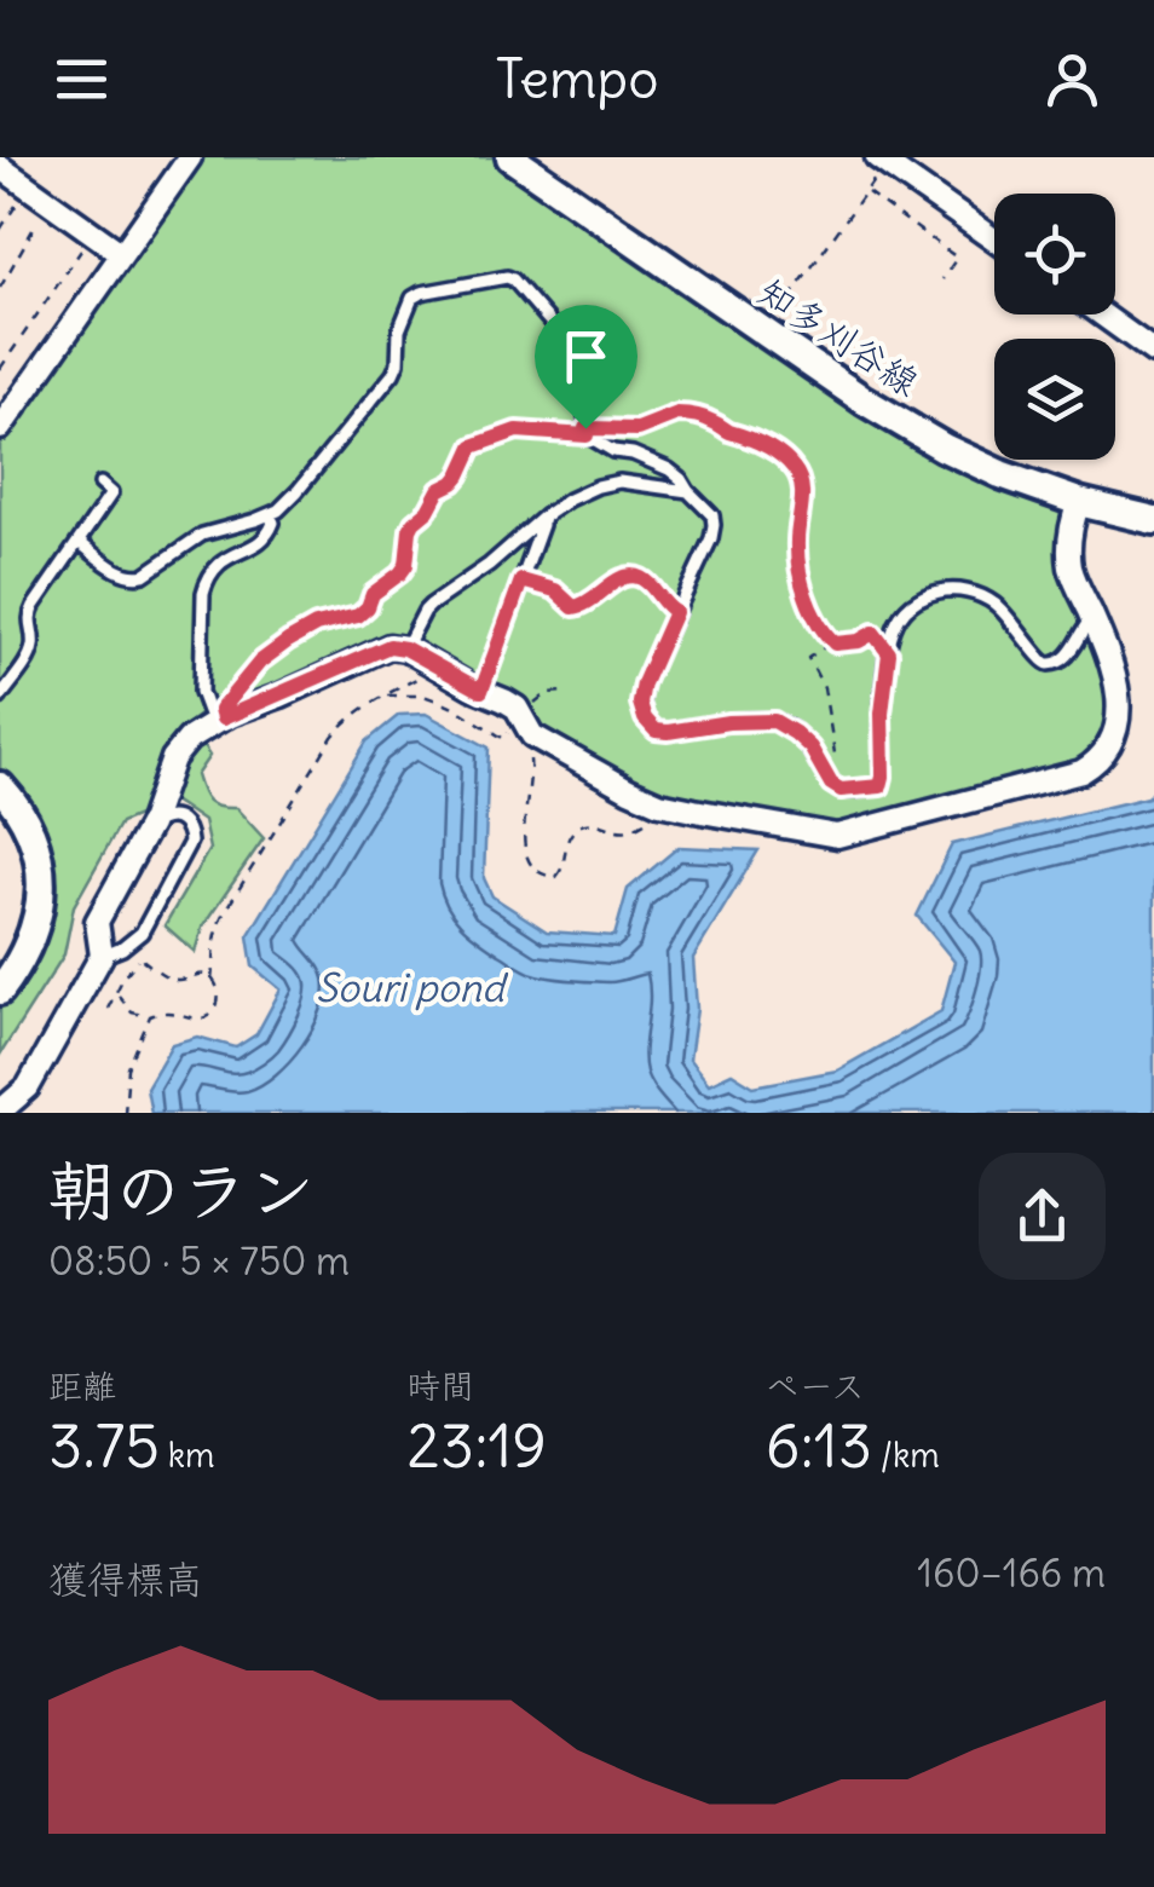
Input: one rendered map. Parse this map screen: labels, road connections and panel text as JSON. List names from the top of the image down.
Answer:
{
  "streets": {
    "street": ["知多刈谷線"]
  },
  "water": ["Souri pond"],
  "page": {
    "header": "Tempo",
    "heading": ["朝のラン", "08:50 · 5 × 750 m"],
    "stats": [
      ["距離", "3.75 km"],
      ["時間", "23:19"],
      ["ペース", "6:13 /km"]
    ],
    "chart": ["獲得標高", "160–166 m"]
  }
}
